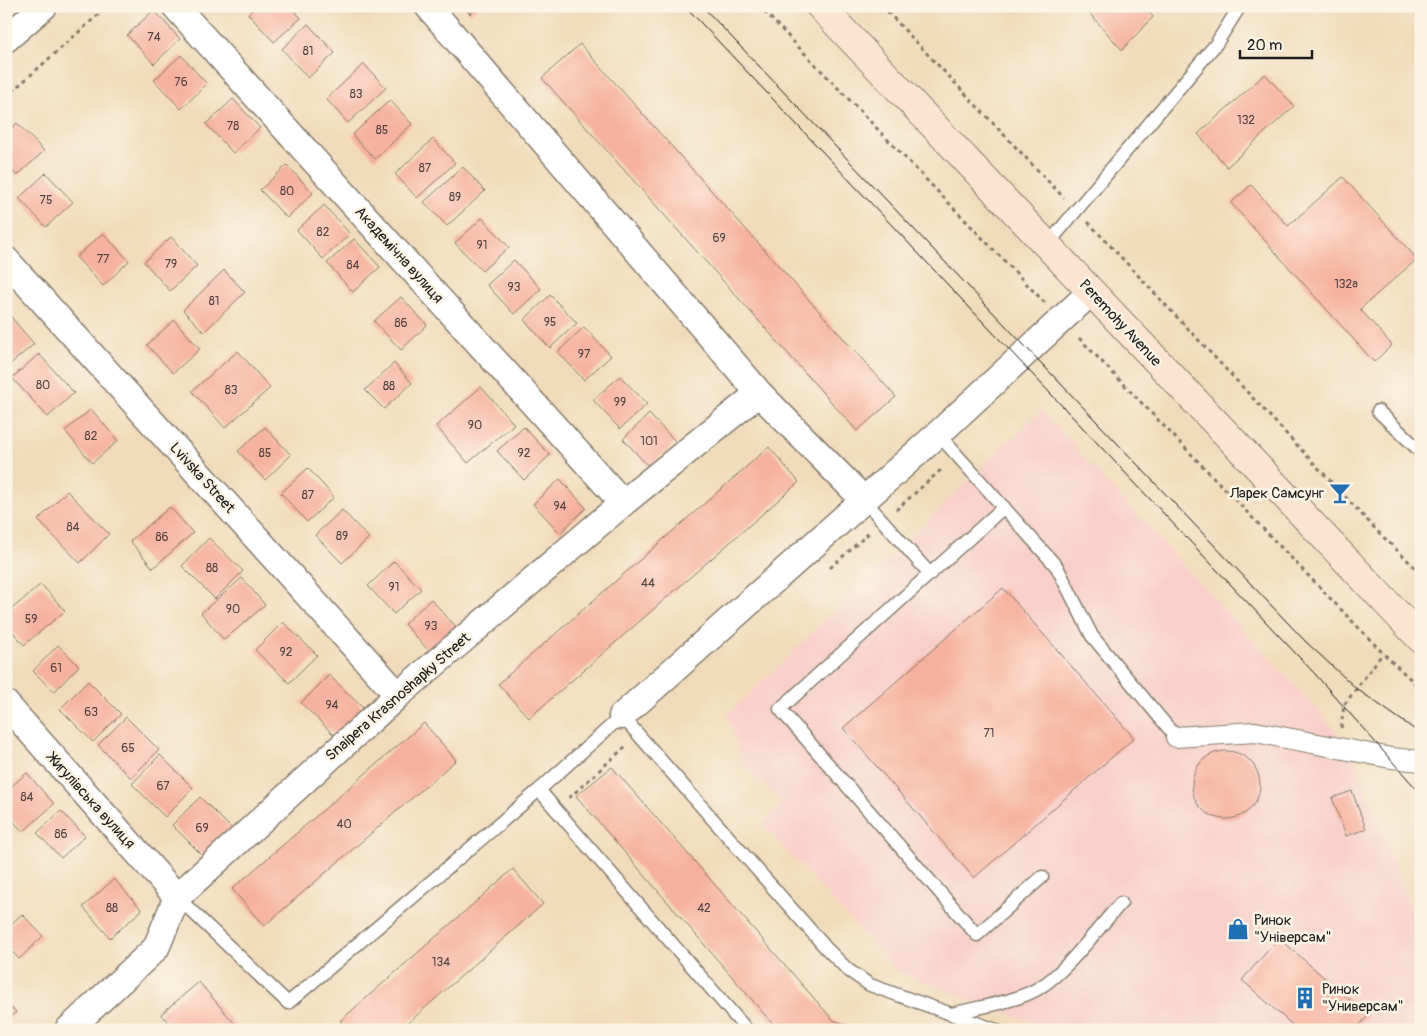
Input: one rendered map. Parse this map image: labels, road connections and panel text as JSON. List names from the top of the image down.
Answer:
{
  "streets": {
    "main road": ["Peremohy Avenue"],
    "street": [
      "Академічна вулиця",
      "Lvivska Street",
      "Snaipera Krasnoshapky Street",
      "Жигулівська вулиця"
    ]
  },
  "crossings": [
    ["Академічна вулиця", "Snaipera Krasnoshapky Street"],
    ["Lvivska Street", "Snaipera Krasnoshapky Street"],
    ["Snaipera Krasnoshapky Street", "Жигулівська вулиця"]
  ],
  "places": {
    "bar": ["Ларек Самсунг"],
    "shop": ["Ринок \"Універсам\""],
    "building": ["Ринок \"Универсам\""]
  },
  "house_numbers": [
    "74",
    "81",
    "76",
    "83",
    "132",
    "78",
    "85",
    "87",
    "80",
    "89",
    "75",
    "82",
    "69",
    "91",
    "77",
    "79",
    "84",
    "132а",
    "93",
    "81",
    "95",
    "86",
    "97",
    "80",
    "88",
    "83",
    "99",
    "90",
    "82",
    "101",
    "85",
    "92",
    "87",
    "94",
    "84",
    "89",
    "86",
    "88",
    "44",
    "91",
    "90",
    "59",
    "93",
    "92",
    "61",
    "94",
    "63",
    "71",
    "65",
    "67",
    "84",
    "40",
    "69",
    "86",
    "88",
    "42",
    "134"
  ],
  "scale_bar": "20 m"
}
